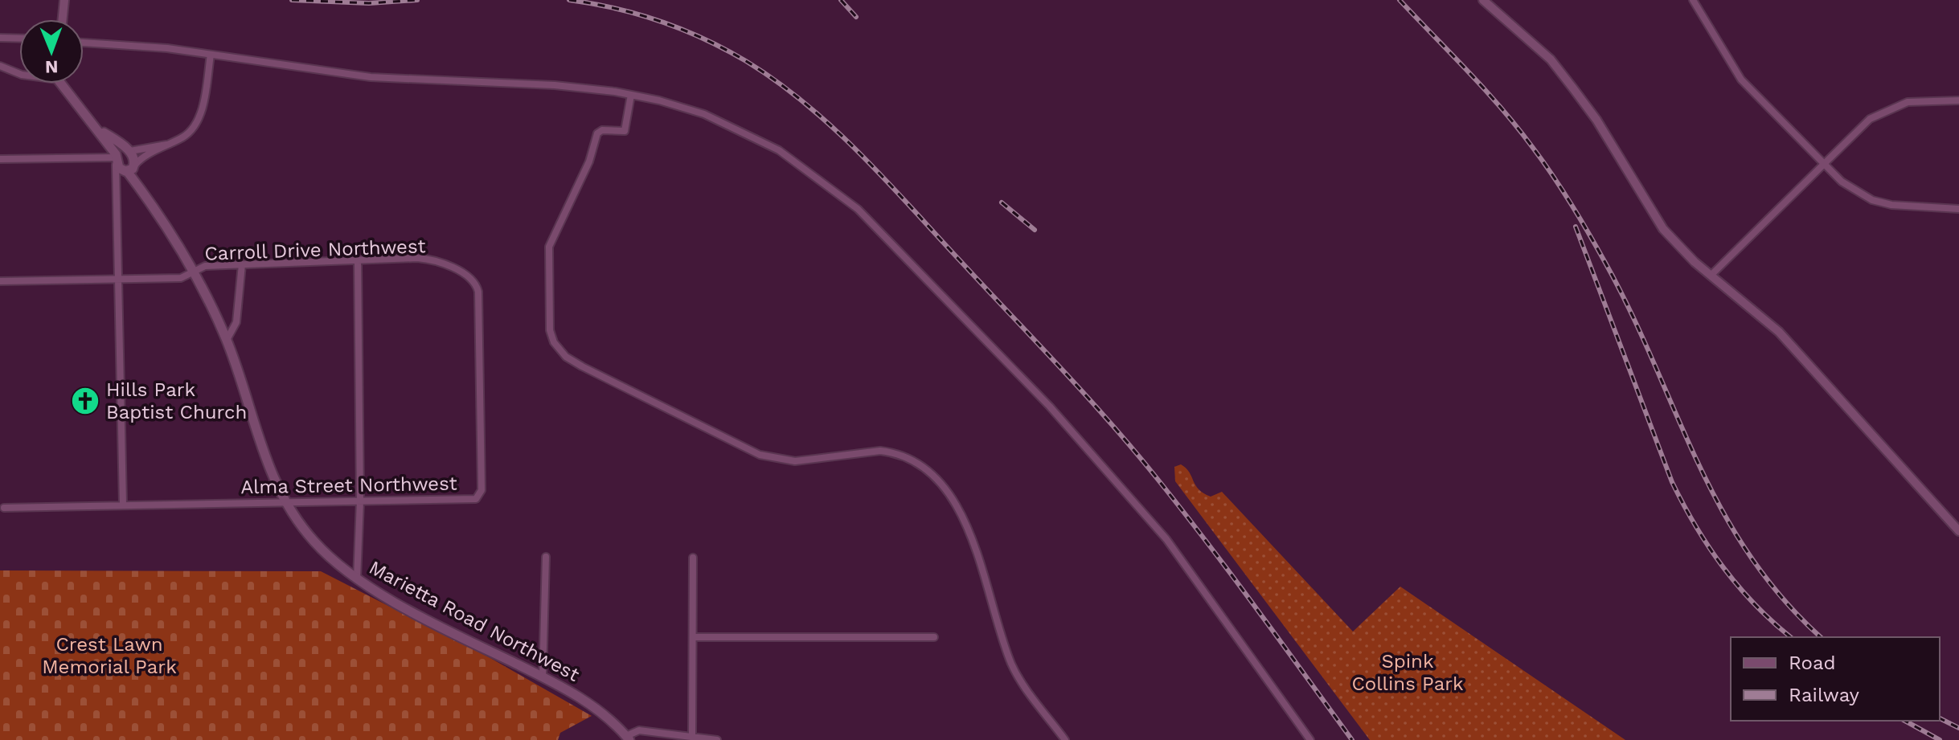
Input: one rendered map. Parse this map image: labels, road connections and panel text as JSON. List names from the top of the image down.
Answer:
{
  "streets": {
    "main road": ["Marietta Road Northwest"],
    "street": ["Carroll Drive Northwest", "Alma Street Northwest"]
  },
  "crossings": [
    ["Carroll Drive Northwest", "Alma Street Northwest"],
    ["Carroll Drive Northwest", "Marietta Road Northwest"],
    ["Alma Street Northwest", "Marietta Road Northwest"]
  ],
  "parks": ["Crest Lawn Memorial Park", "Spink Collins Park"],
  "places": {
    "church": ["Hills Park Baptist Church"]
  },
  "legend": ["Road", "Railway"],
  "north": "bottom"
}
